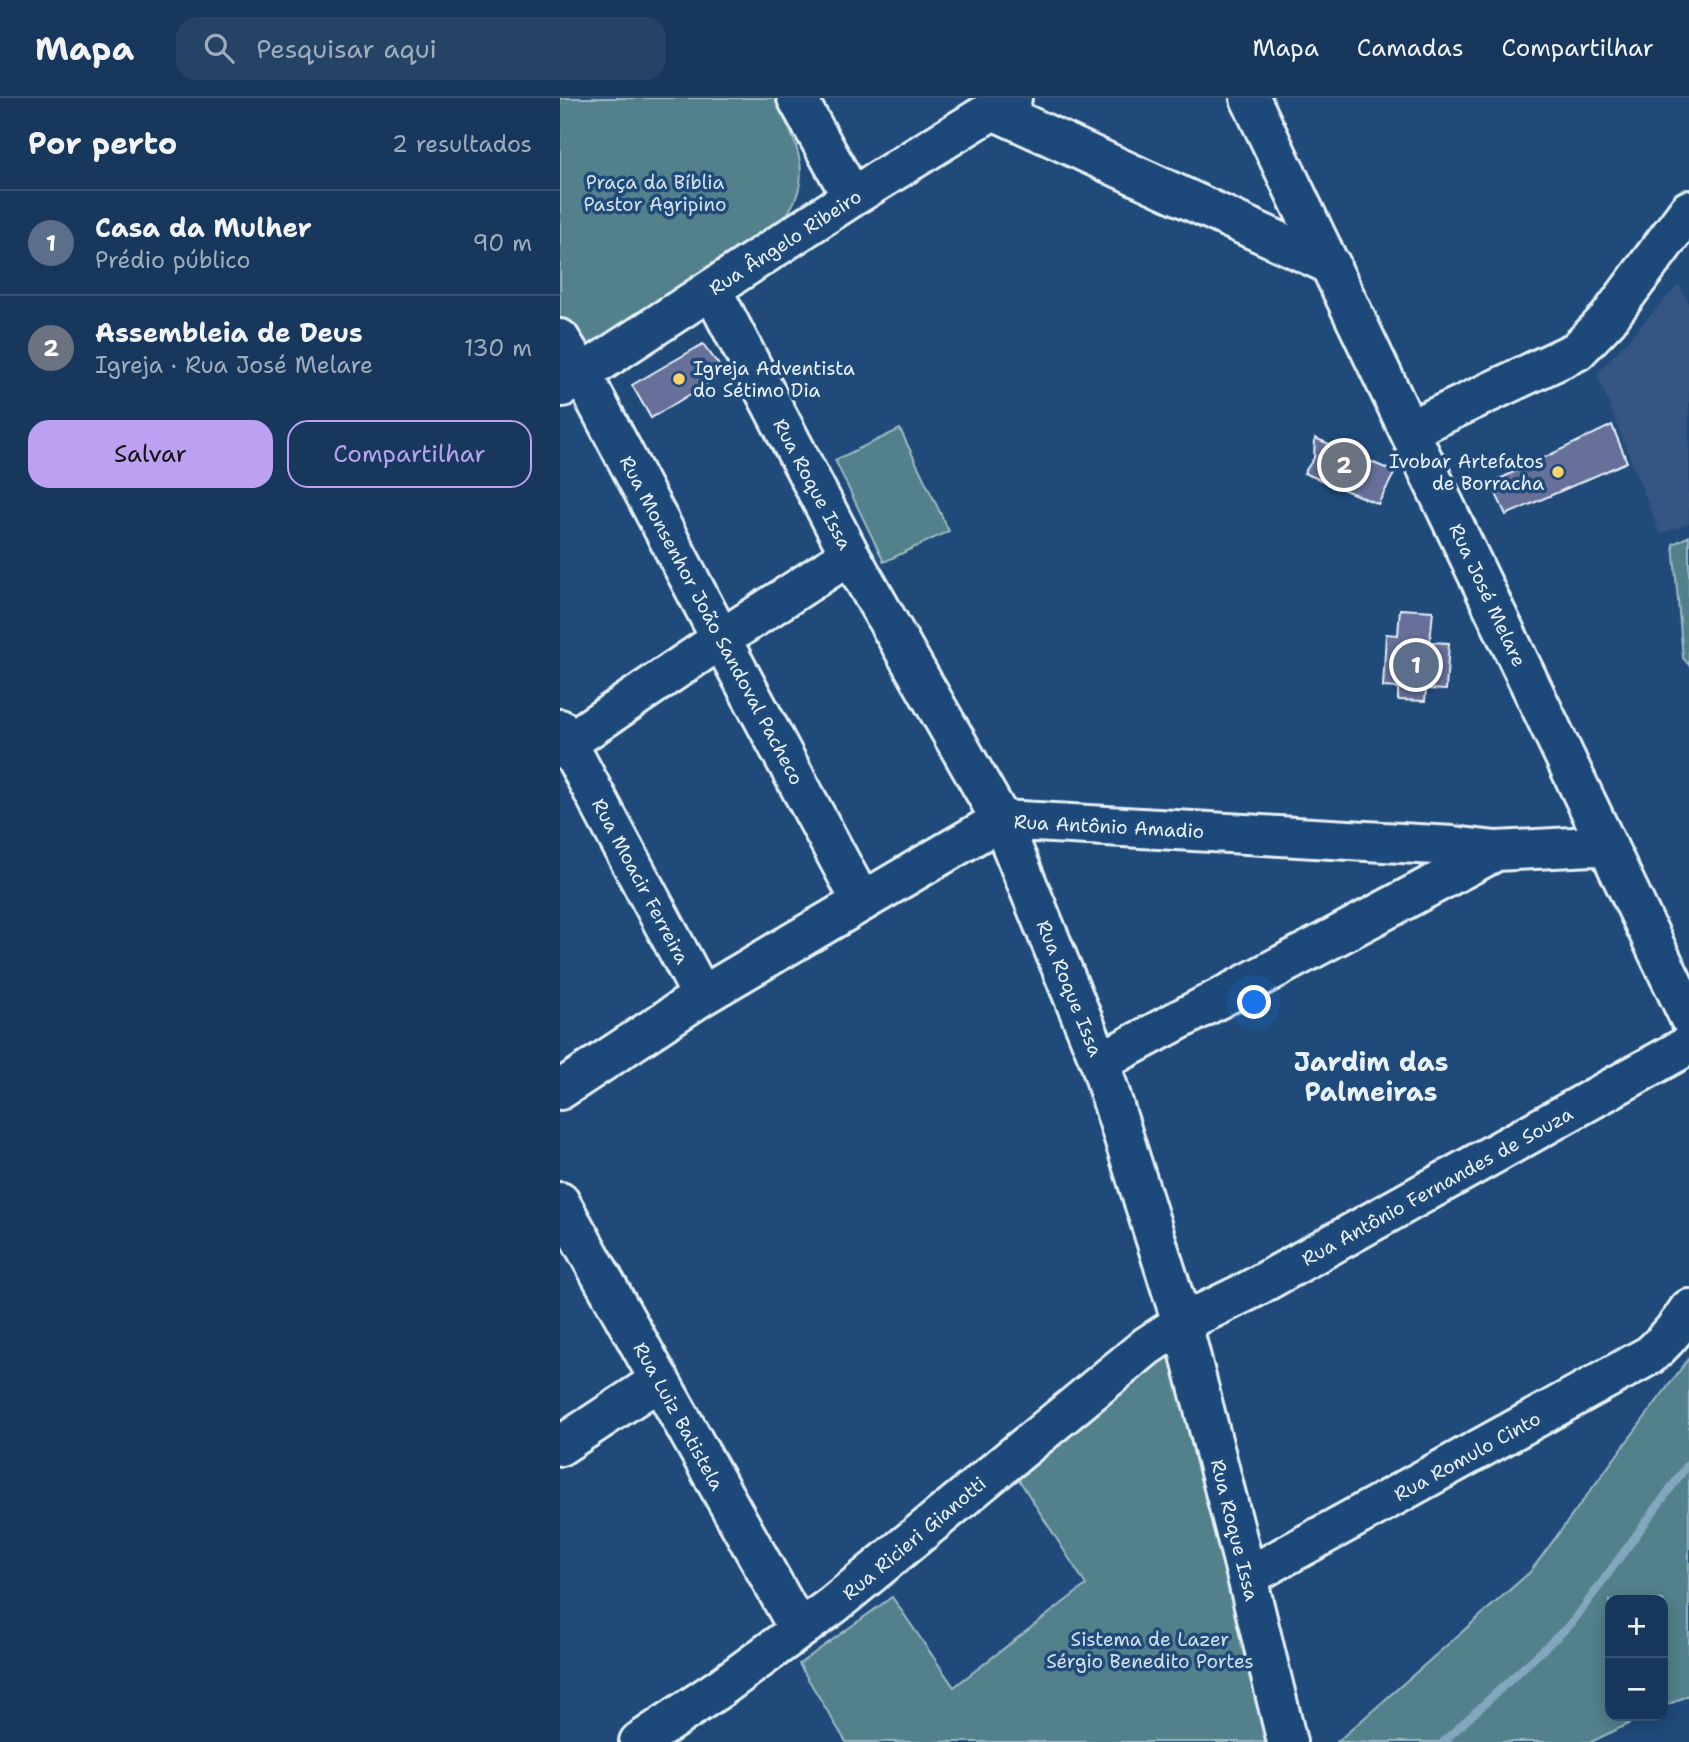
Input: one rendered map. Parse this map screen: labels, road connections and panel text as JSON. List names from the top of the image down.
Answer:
{
  "streets": {
    "street": [
      "Rua Ângelo Ribeiro",
      "Rua Roque Issa",
      "Rua José Melare",
      "Rua Monsenhor João Sandoval Pacheco",
      "Rua Antônio Amadio",
      "Rua Moacir Ferreira",
      "Rua Antônio Fernandes de Souza",
      "Rua Luiz Batistela",
      "Rua Romulo Cinto",
      "Rua Ricieri Gianotti"
    ]
  },
  "crossings": [
    ["Rua Ângelo Ribeiro", "Rua Roque Issa"],
    ["Rua Ângelo Ribeiro", "Rua Monsenhor João Sandoval Pacheco"],
    ["Rua Roque Issa", "Rua Antônio Amadio"],
    ["Rua Roque Issa", "Rua Antônio Fernandes de Souza"],
    ["Rua Roque Issa", "Rua Romulo Cinto"],
    ["Rua Roque Issa", "Rua Ricieri Gianotti"],
    ["Rua José Melare", "Rua Antônio Amadio"],
    ["Rua Monsenhor João Sandoval Pacheco", "Rua Antônio Amadio"],
    ["Rua Antônio Amadio", "Rua Moacir Ferreira"],
    ["Rua Antônio Fernandes de Souza", "Rua Ricieri Gianotti"],
    ["Rua Luiz Batistela", "Rua Ricieri Gianotti"]
  ],
  "districts": ["Jardim das Palmeiras"],
  "parks": ["Praça da Bíblia Pastor Agripino", "Sistema de Lazer Sérgio Benedito Portes"],
  "places": ["Igreja Adventista do Sétimo Dia", "Ivobar Artefatos de Borracha"],
  "page": {
    "header": "Mapa",
    "search": "Pesquisar aqui",
    "nav": ["Mapa", "Camadas", "Compartilhar"],
    "heading": ["Por perto", "2 resultados"],
    "list": [
      {
        "mark": "1",
        "name": "Casa da Mulher",
        "note": "Prédio público",
        "value": "90 m"
      },
      {
        "mark": "2",
        "name": "Assembleia de Deus",
        "note": "Igreja · Rua José Melare",
        "value": "130 m"
      }
    ],
    "buttons": ["Salvar", "Compartilhar"],
    "pins": ["2", "1"],
    "map_buttons": ["+", "−"]
  }
}
